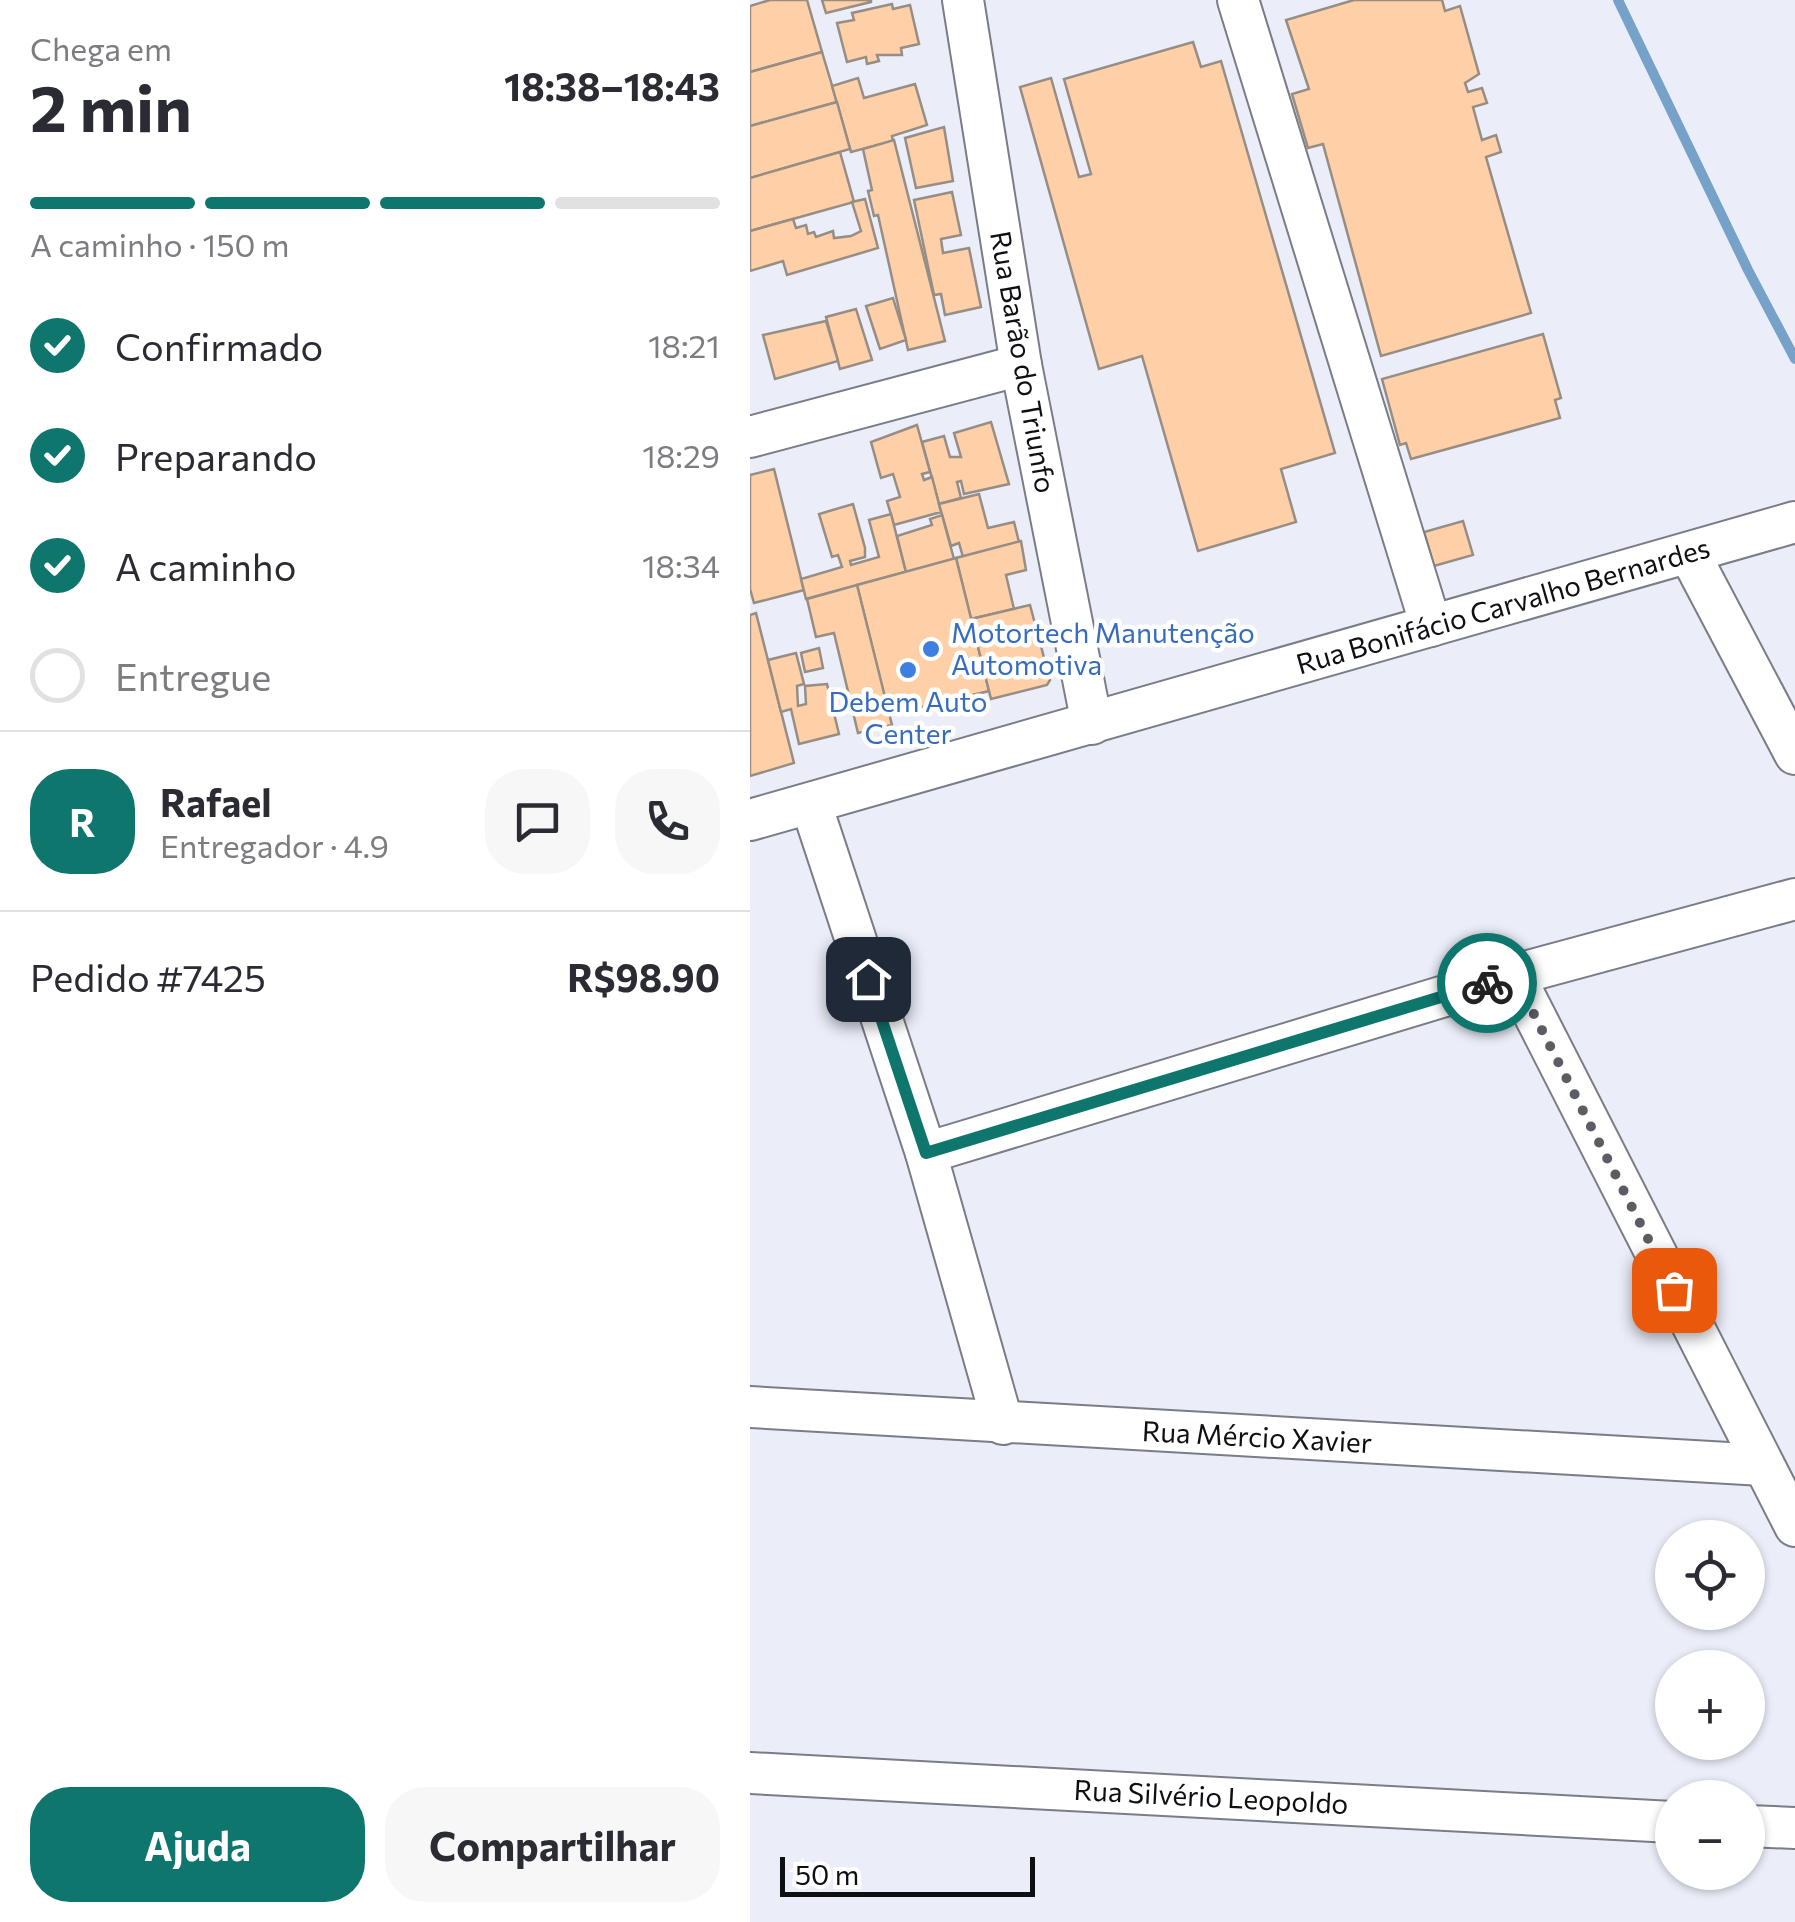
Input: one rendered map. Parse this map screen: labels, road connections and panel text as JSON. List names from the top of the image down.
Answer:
{
  "streets": {
    "street": [
      "Rua Barão do Triunfo",
      "Rua Bonifácio Carvalho Bernardes",
      "Rua Mércio Xavier",
      "Rua Silvério Leopoldo"
    ]
  },
  "crossings": [
    ["Rua Barão do Triunfo", "Rua Bonifácio Carvalho Bernardes"]
  ],
  "places": ["Motortech Manutenção Automotiva", "Debem Auto Center"],
  "scale_bar": "50 m",
  "page": {
    "heading": ["2 min", "Chega em", "18:38–18:43"],
    "panel": [
      "Rafael",
      "Entregador · 4.9",
      "Pedido #7425",
      "R$98.90"
    ],
    "bar": "A caminho · 150 m",
    "list": [
      ["Confirmado", "18:21"],
      ["Preparando", "18:29"],
      ["A caminho", "18:34"],
      "Entregue"
    ],
    "round": "R",
    "map_buttons": ["+", "−"],
    "buttons": ["Ajuda", "Compartilhar"],
    "scale": "50 m"
  }
}
